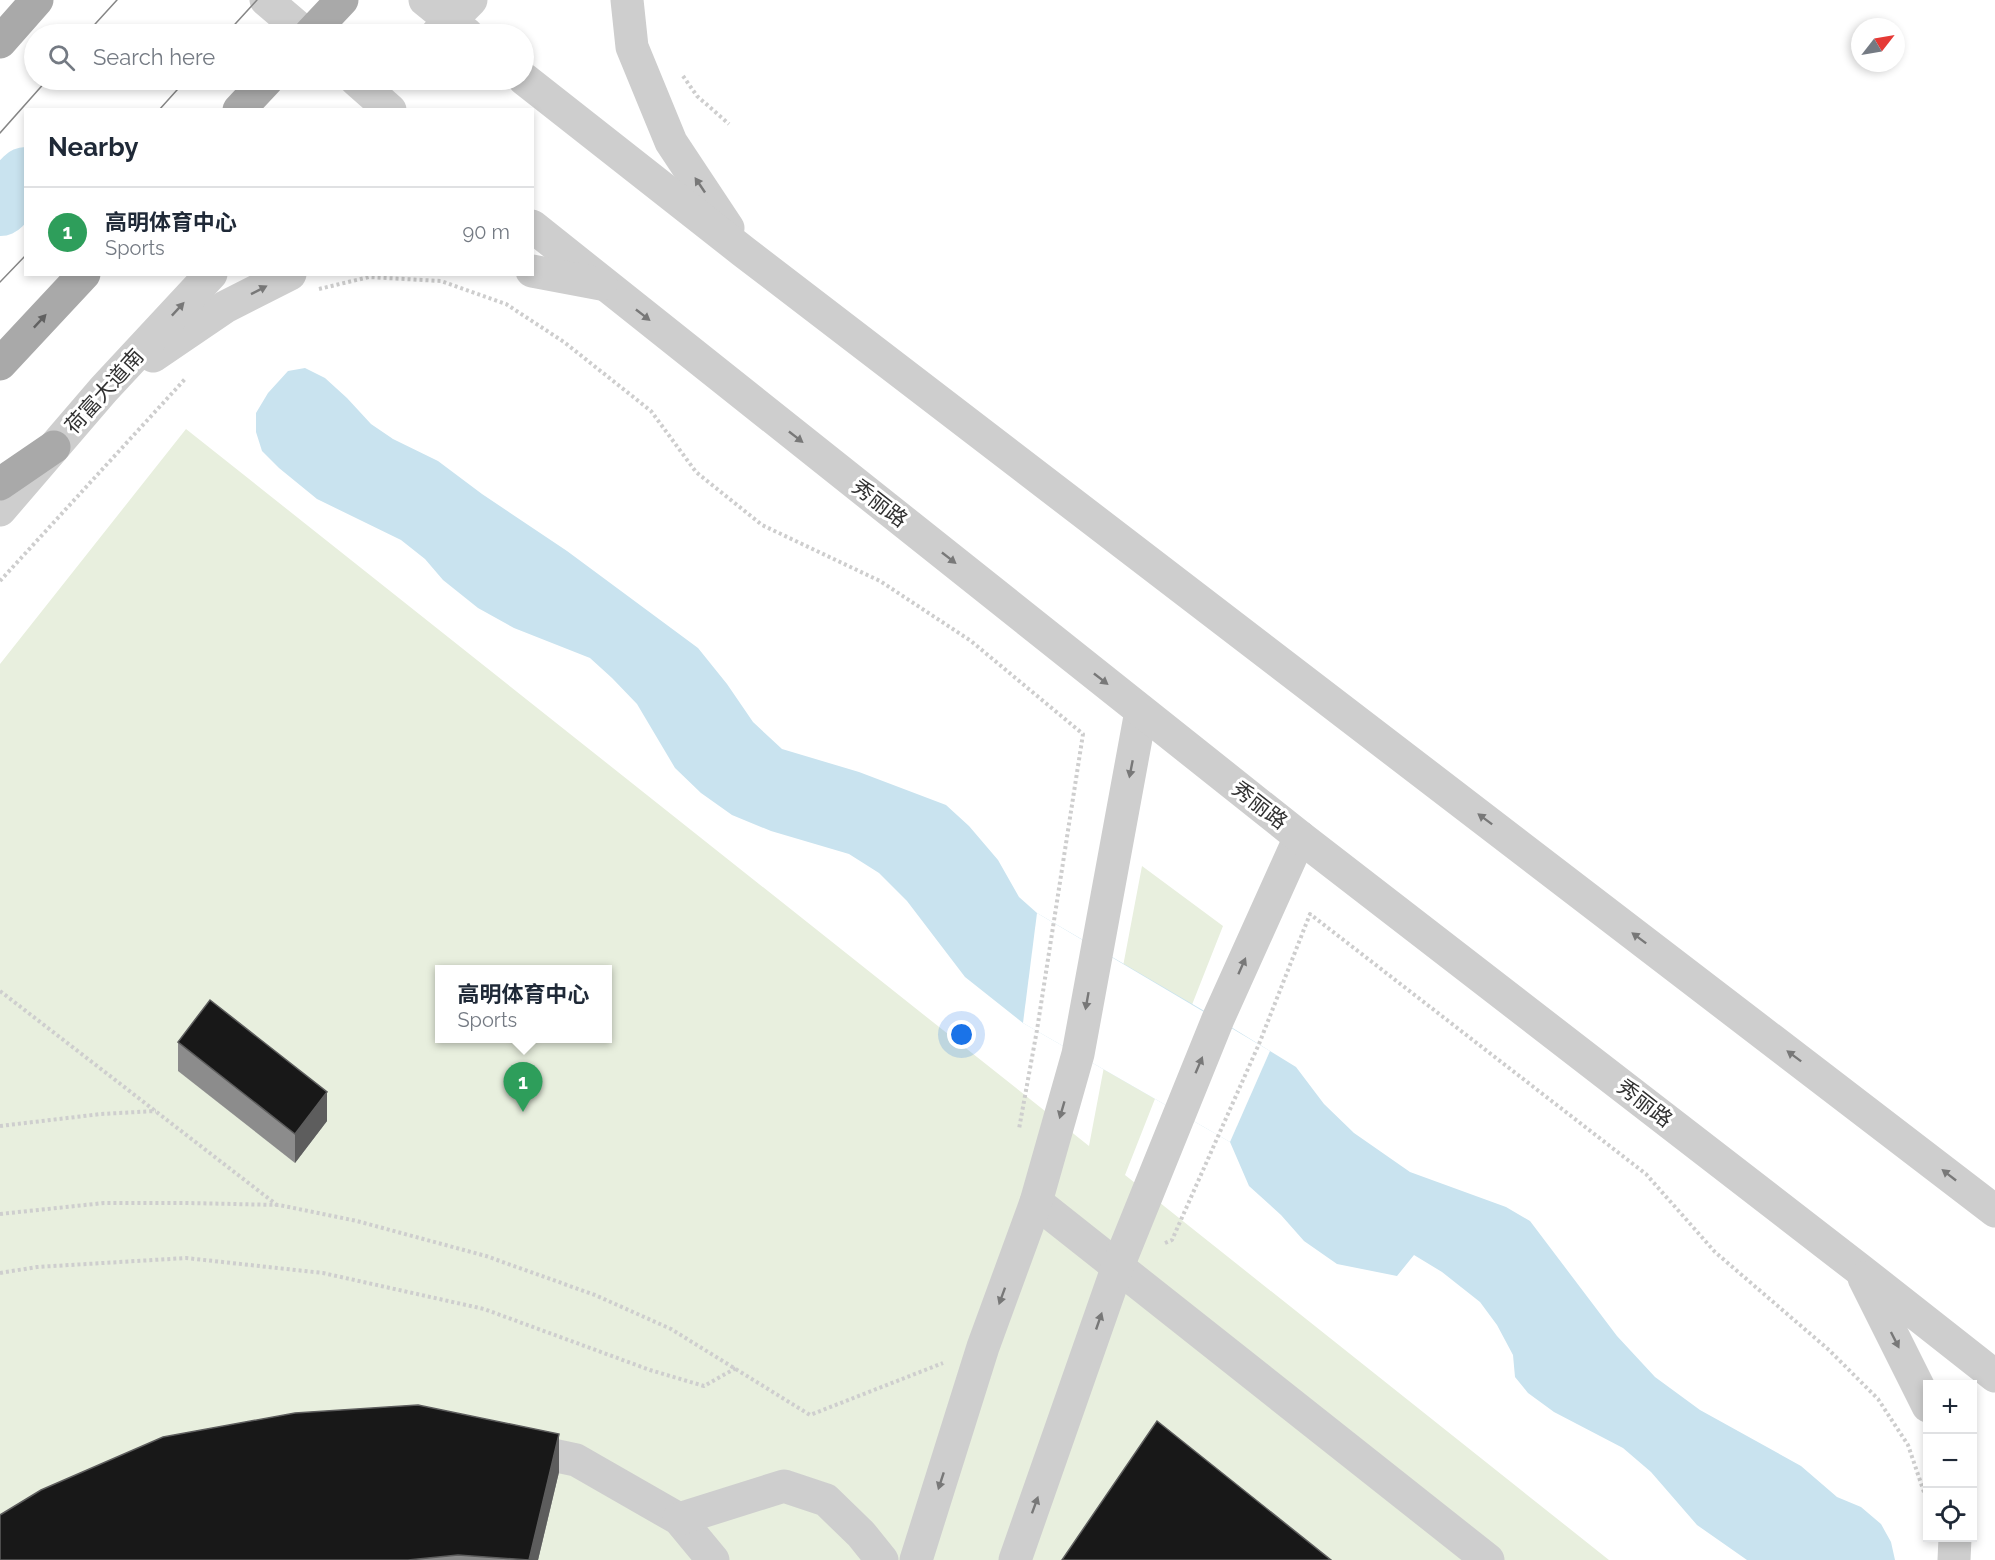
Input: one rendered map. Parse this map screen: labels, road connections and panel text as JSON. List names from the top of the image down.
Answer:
{
  "streets": {
    "street": ["荷富大道南", "秀丽路"]
  },
  "north": "top right",
  "page": {
    "search": "Search here",
    "heading": "Nearby",
    "list": [
      {
        "mark": "1",
        "name": "高明体育中心",
        "note": "Sports",
        "value": "90 m"
      }
    ],
    "popup": ["高明体育中心", "Sports"],
    "pins": "1",
    "map_buttons": ["+", "−"]
  }
}
